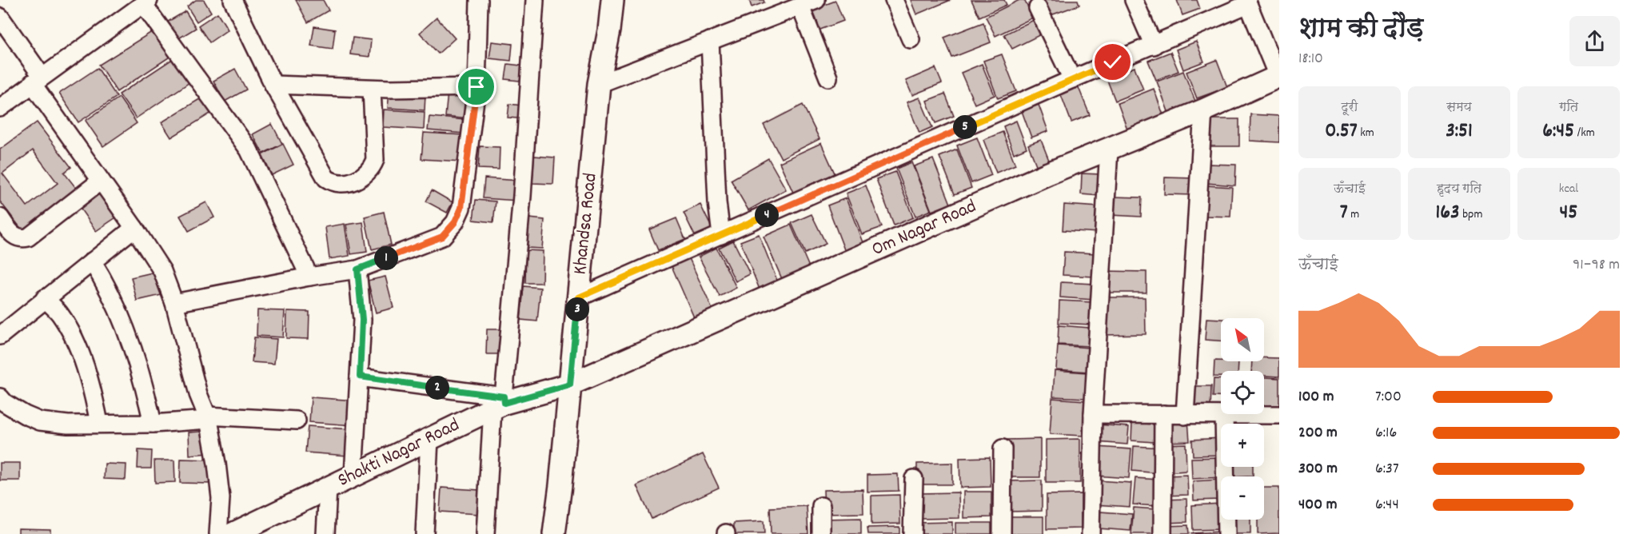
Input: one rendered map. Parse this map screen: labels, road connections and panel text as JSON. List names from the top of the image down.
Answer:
{
  "streets": {
    "street": ["Khandsa Road", "Om Nagar Road", "Shakti Nagar Road"]
  },
  "crossings": [
    ["Khandsa Road", "Om Nagar Road"],
    ["Khandsa Road", "Shakti Nagar Road"],
    ["Om Nagar Road", "Shakti Nagar Road"]
  ],
  "north": "top left",
  "page": {
    "heading": ["शाम की दौड़", "18:10"],
    "stats": [
      ["दूरी", "0.57 km"],
      ["समय", "3:51"],
      ["गति", "6:45 /km"],
      ["ऊँचाई", "7 m"],
      ["हृदय गति", "163 bpm"],
      ["kcal", "45"]
    ],
    "pins": [
      "5",
      "4",
      "1",
      "3",
      "2"
    ],
    "chart": ["ऊँचाई", "91–98 m"],
    "map_buttons": ["+", "−"],
    "list": [
      {
        "name": "100 m",
        "note": "7:00"
      },
      {
        "name": "200 m",
        "note": "6:16"
      },
      {
        "name": "300 m",
        "note": "6:37"
      },
      {
        "name": "400 m",
        "note": "6:44"
      }
    ]
  }
}
